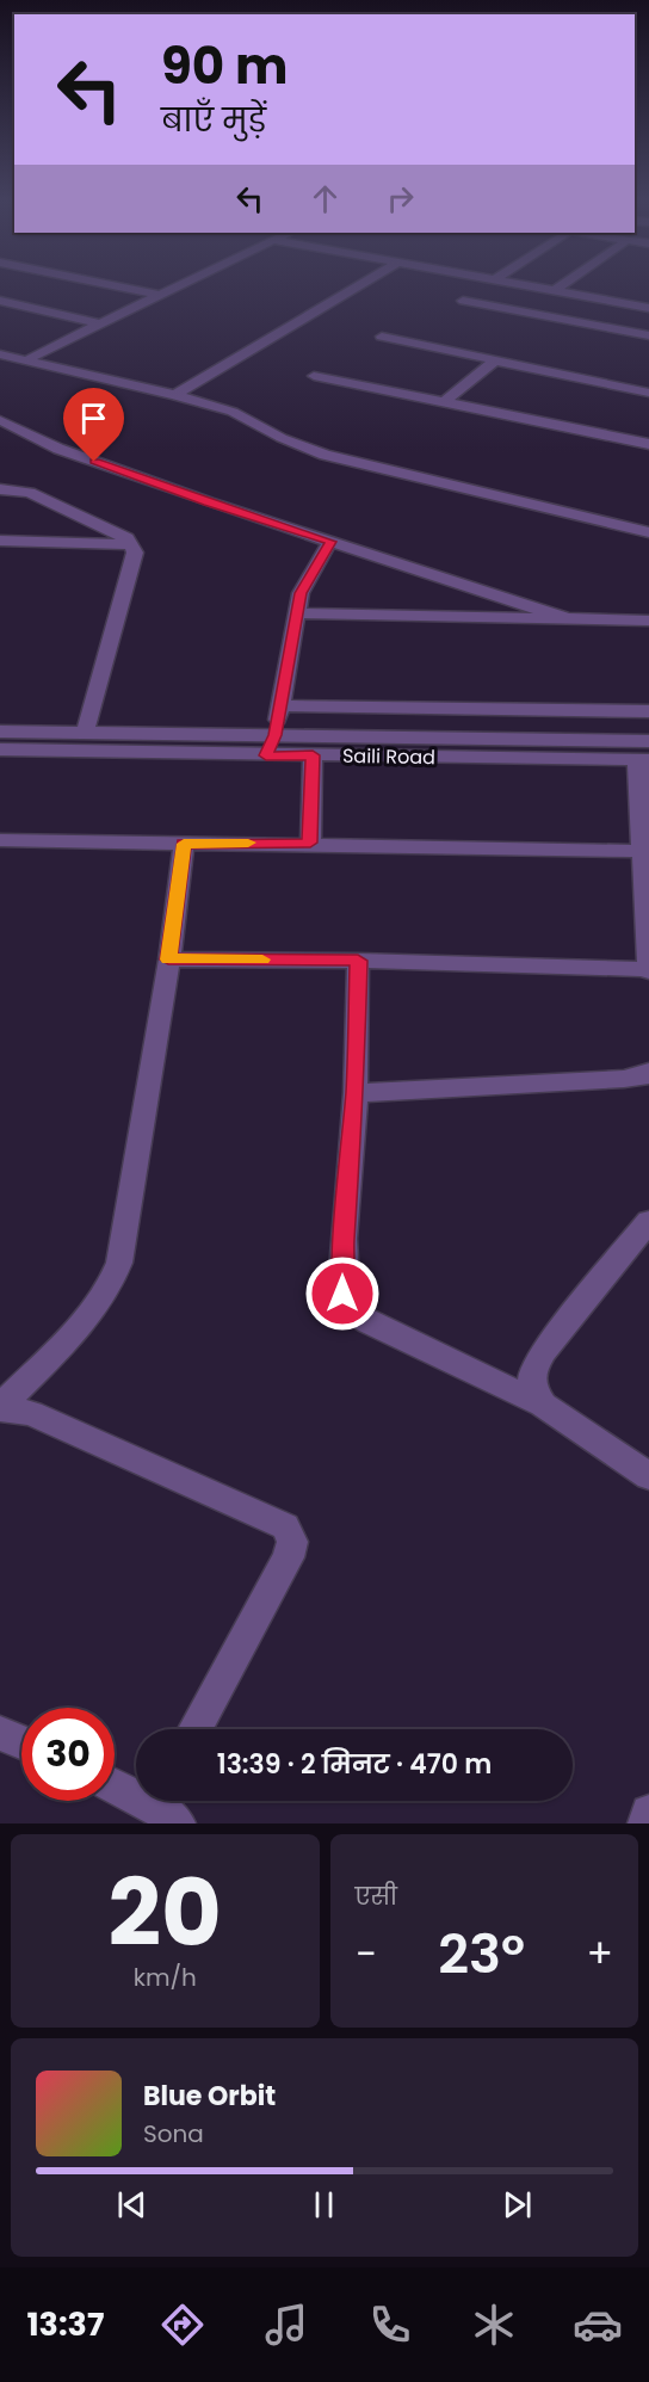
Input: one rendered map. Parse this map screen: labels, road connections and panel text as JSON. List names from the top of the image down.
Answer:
{
  "streets": {
    "street": ["Saili Road"]
  },
  "page": {
    "turn": ["90 m", "बाएँ मुड़ें"],
    "limit": "30",
    "trip": "13:39 · 2 मिनट · 470 m",
    "tile": [
      ["20", "km/h"],
      "एसी"
    ],
    "heat": ["−", "23°", "+"],
    "song": ["Blue Orbit", "Sona"],
    "tabs": "13:37"
  }
}
